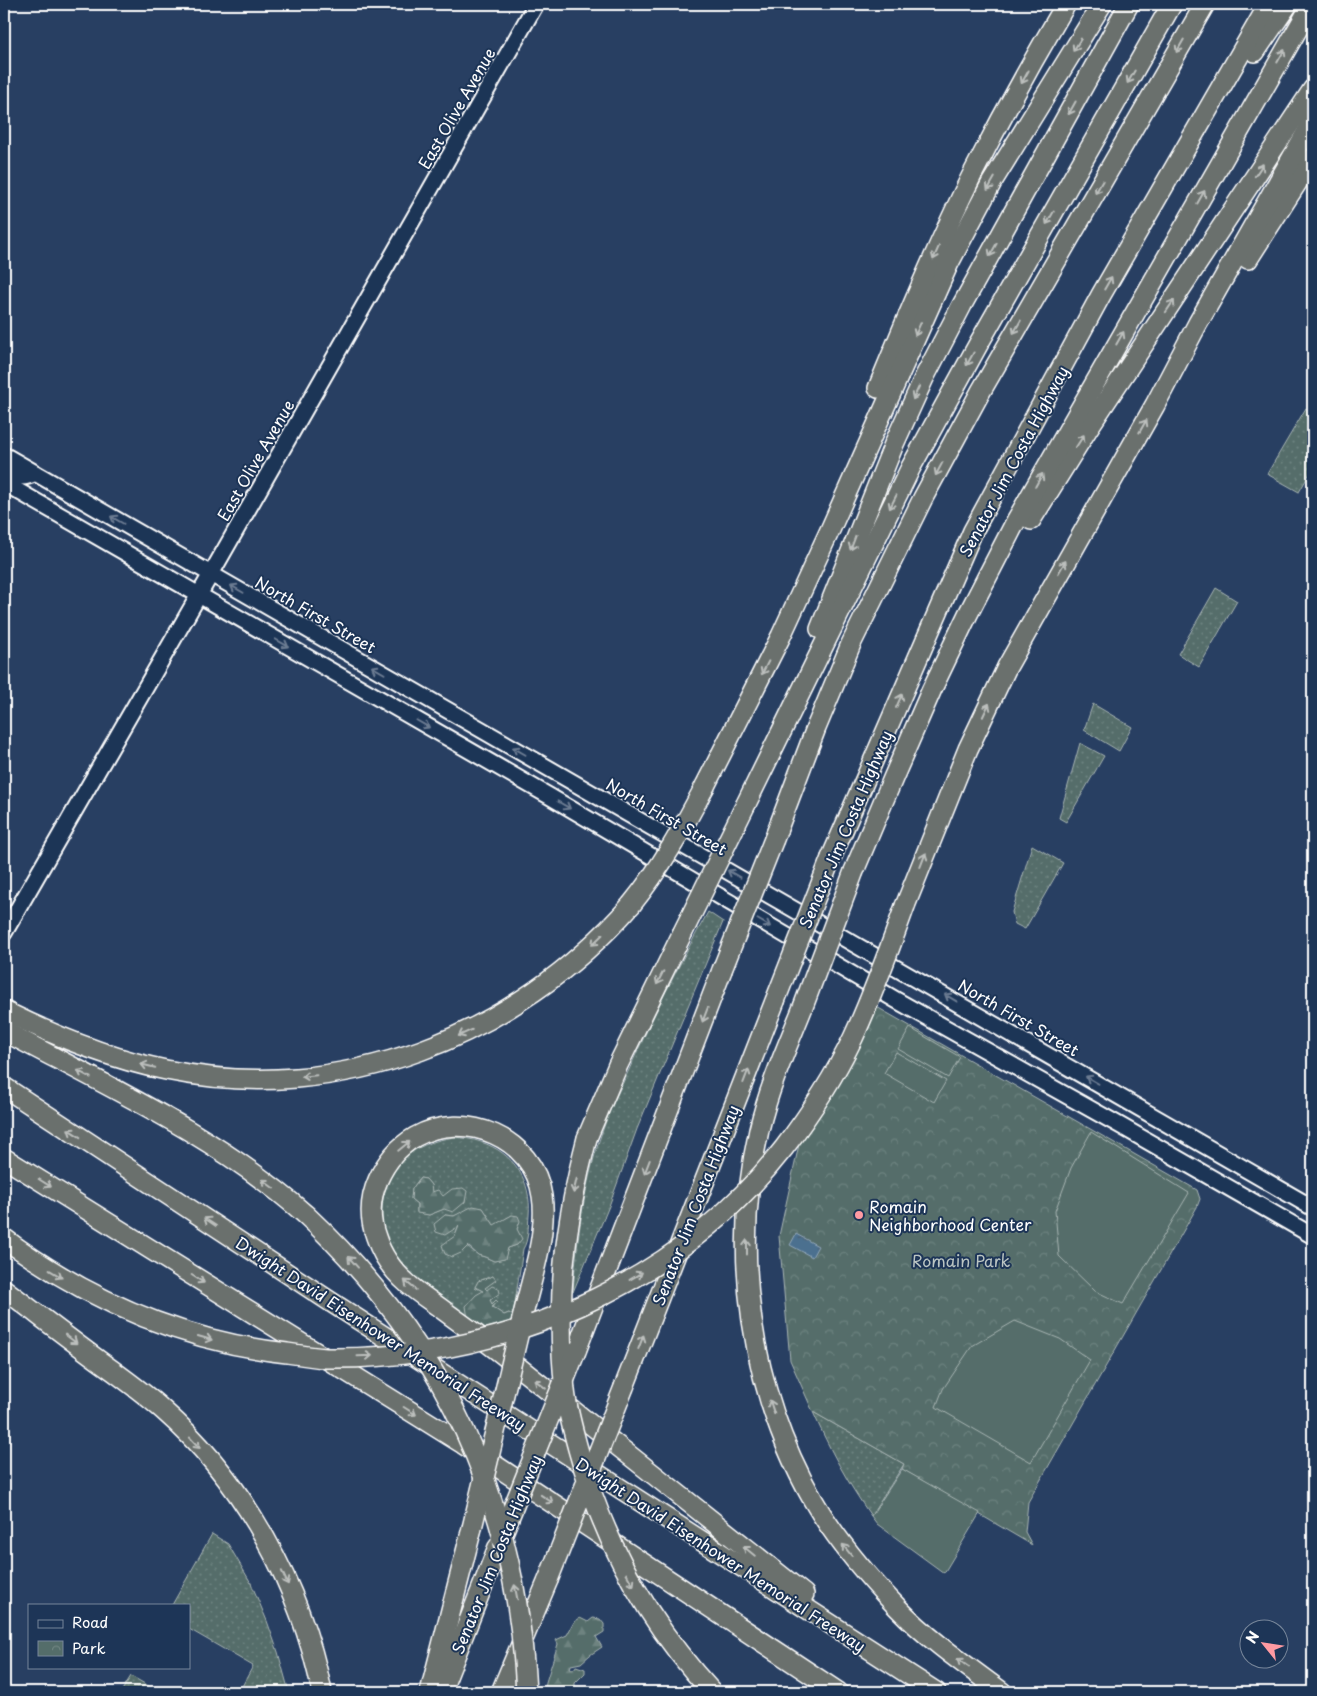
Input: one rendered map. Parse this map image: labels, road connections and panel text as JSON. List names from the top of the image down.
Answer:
{
  "streets": {
    "highway": ["Senator Jim Costa Highway", "Dwight David Eisenhower Memorial Freeway"],
    "main road": ["East Olive Avenue", "North First Street"]
  },
  "crossings": [
    ["East Olive Avenue", "North First Street"]
  ],
  "parks": ["Romain Park"],
  "places": ["Romain Neighborhood Center"],
  "legend": ["Road", "Park"],
  "north": "top left"
}
